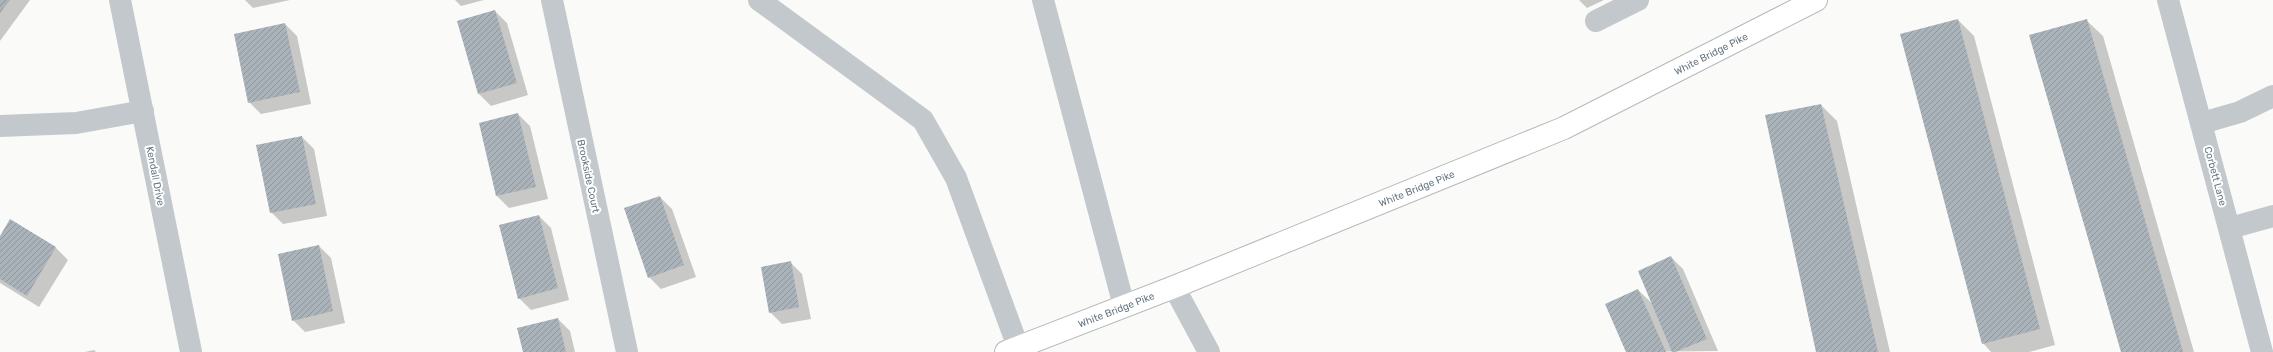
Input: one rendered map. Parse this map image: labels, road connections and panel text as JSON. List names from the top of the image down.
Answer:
{
  "streets": {
    "main road": ["White Bridge Pike"],
    "street": ["Kendall Drive", "Brookside Court", "Corbett Lane"]
  }
}
